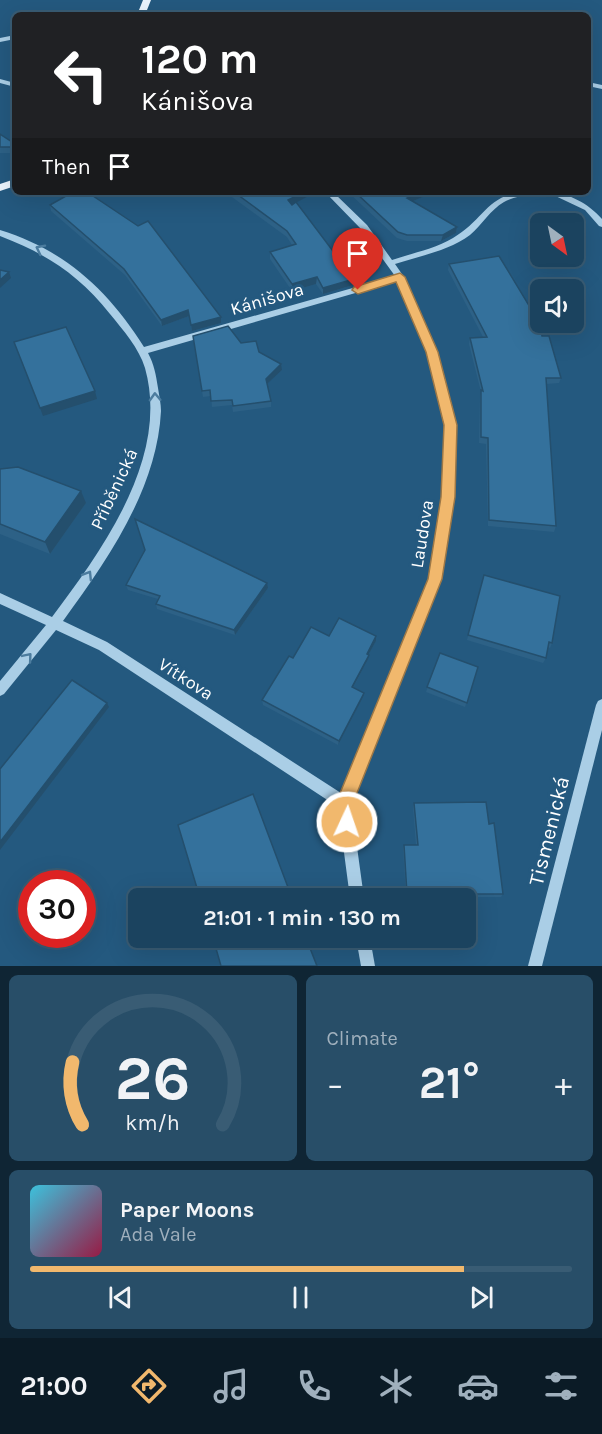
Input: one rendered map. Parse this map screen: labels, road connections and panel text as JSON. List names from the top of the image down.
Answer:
{
  "streets": {
    "street": [
      "Kánišova",
      "Příběnická",
      "Laudova",
      "Vítkova",
      "Tismenická"
    ]
  },
  "crossings": [
    ["Kánišova", "Příběnická"],
    ["Kánišova", "Laudova"],
    ["Příběnická", "Vítkova"],
    ["Laudova", "Vítkova"]
  ],
  "north": "bottom right",
  "page": {
    "turn": ["120 m", "Kánišova"],
    "then": "Then",
    "limit": "30",
    "trip": "21:01 · 1 min · 130 m",
    "tile": "Climate",
    "heat": ["−", "21°", "+"],
    "song": ["Paper Moons", "Ada Vale"],
    "tabs": "21:00",
    "gauge": ["26", "km/h"]
  }
}
